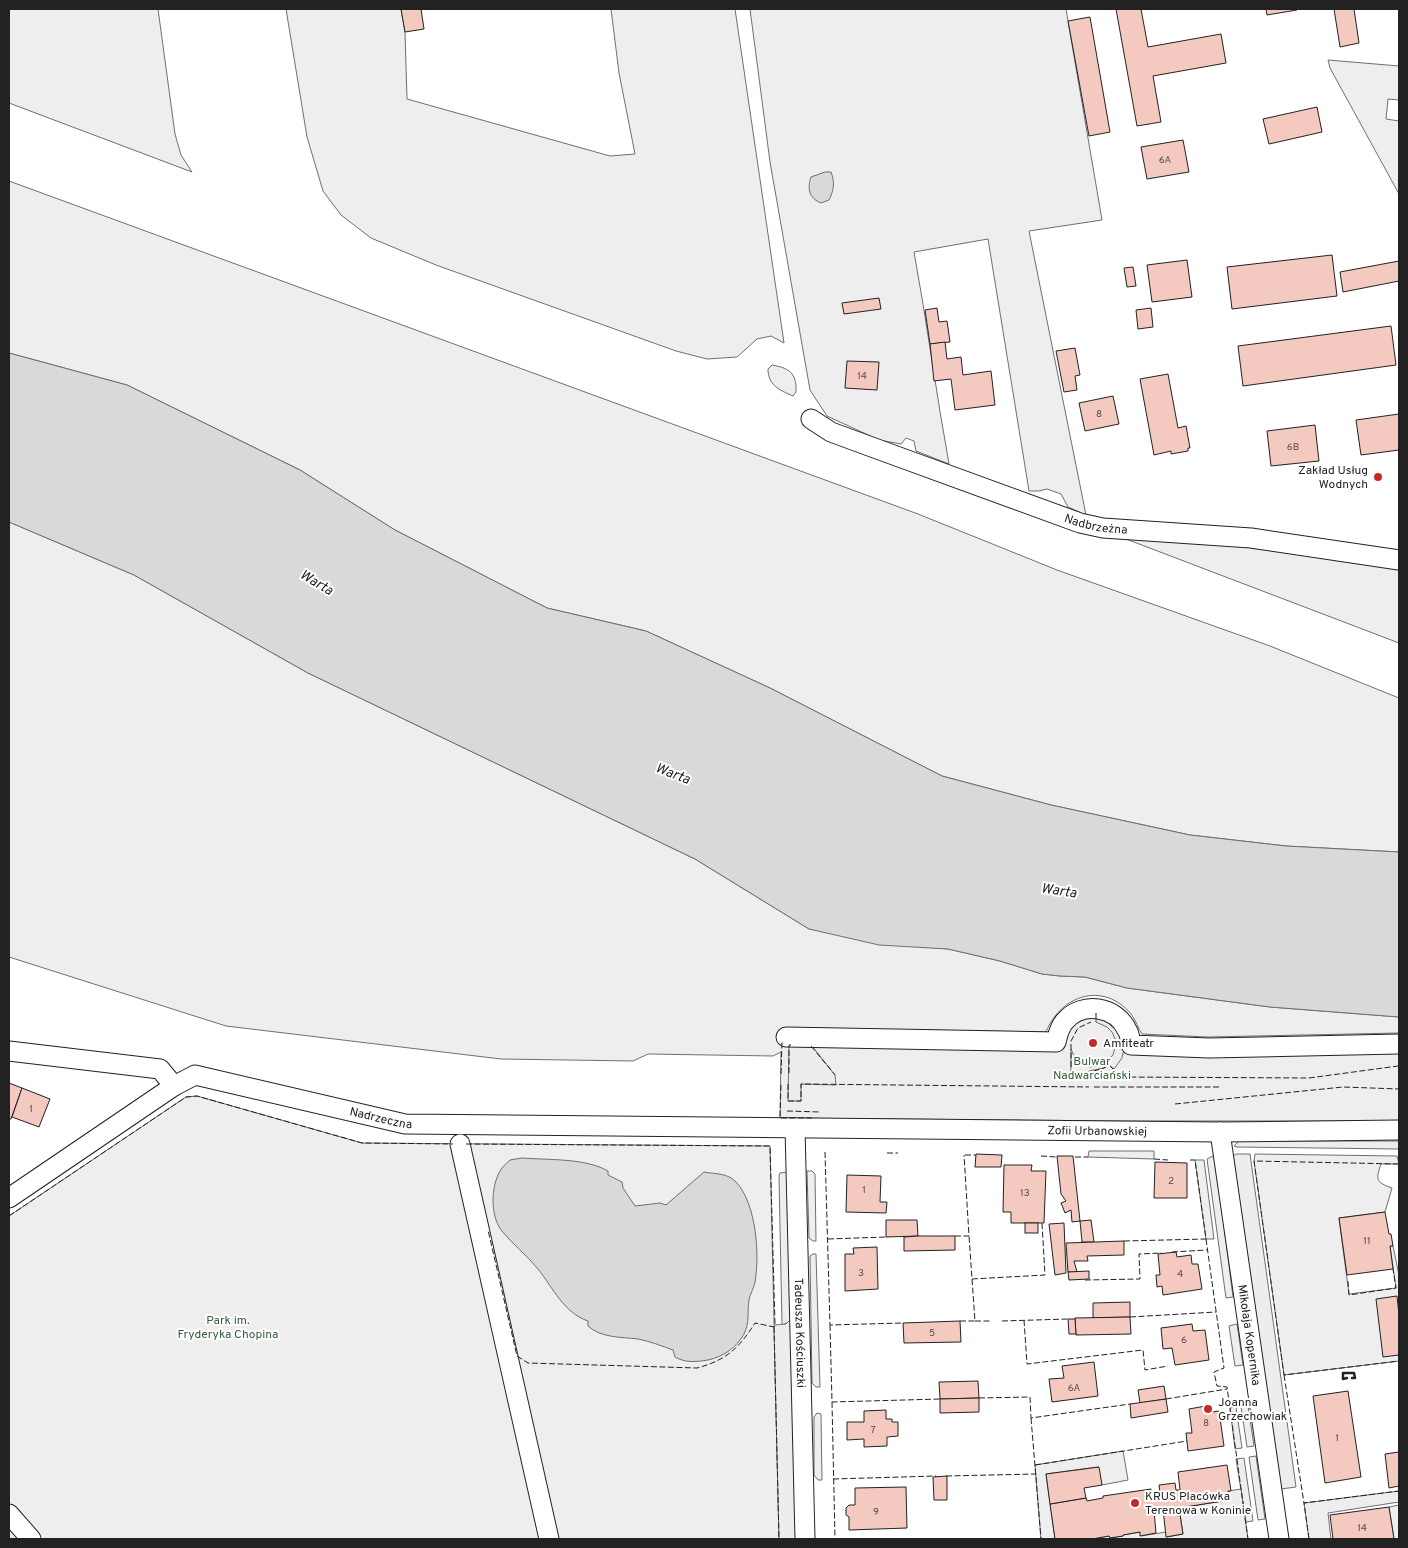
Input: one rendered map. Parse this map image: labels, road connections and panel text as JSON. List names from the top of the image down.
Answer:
{
  "streets": {
    "street": [
      "Nadbrzeżna",
      "Nadrzeczna",
      "Zofii Urbanowskiej",
      "Tadeusza Kościuszki",
      "Mikołaja Kopernika"
    ]
  },
  "crossings": [
    ["Nadrzeczna", "Zofii Urbanowskiej"],
    ["Nadrzeczna", "Tadeusza Kościuszki"],
    ["Zofii Urbanowskiej", "Tadeusza Kościuszki"],
    ["Zofii Urbanowskiej", "Mikołaja Kopernika"]
  ],
  "water": ["Warta"],
  "parks": ["Bulwar Nadwarciański", "Park im. Fryderyka Chopina"],
  "places": [
    "Zakład Usług Wodnych",
    "Amfiteatr",
    "Joanna Grzechowiak",
    "KRUS Placówka Terenowa w Koninie"
  ],
  "house_numbers": [
    "6A",
    "14",
    "8",
    "6B",
    "1",
    "2",
    "1",
    "13",
    "11",
    "3",
    "4",
    "5",
    "6",
    "6A",
    "8",
    "7",
    "1",
    "9",
    "14"
  ]
}
